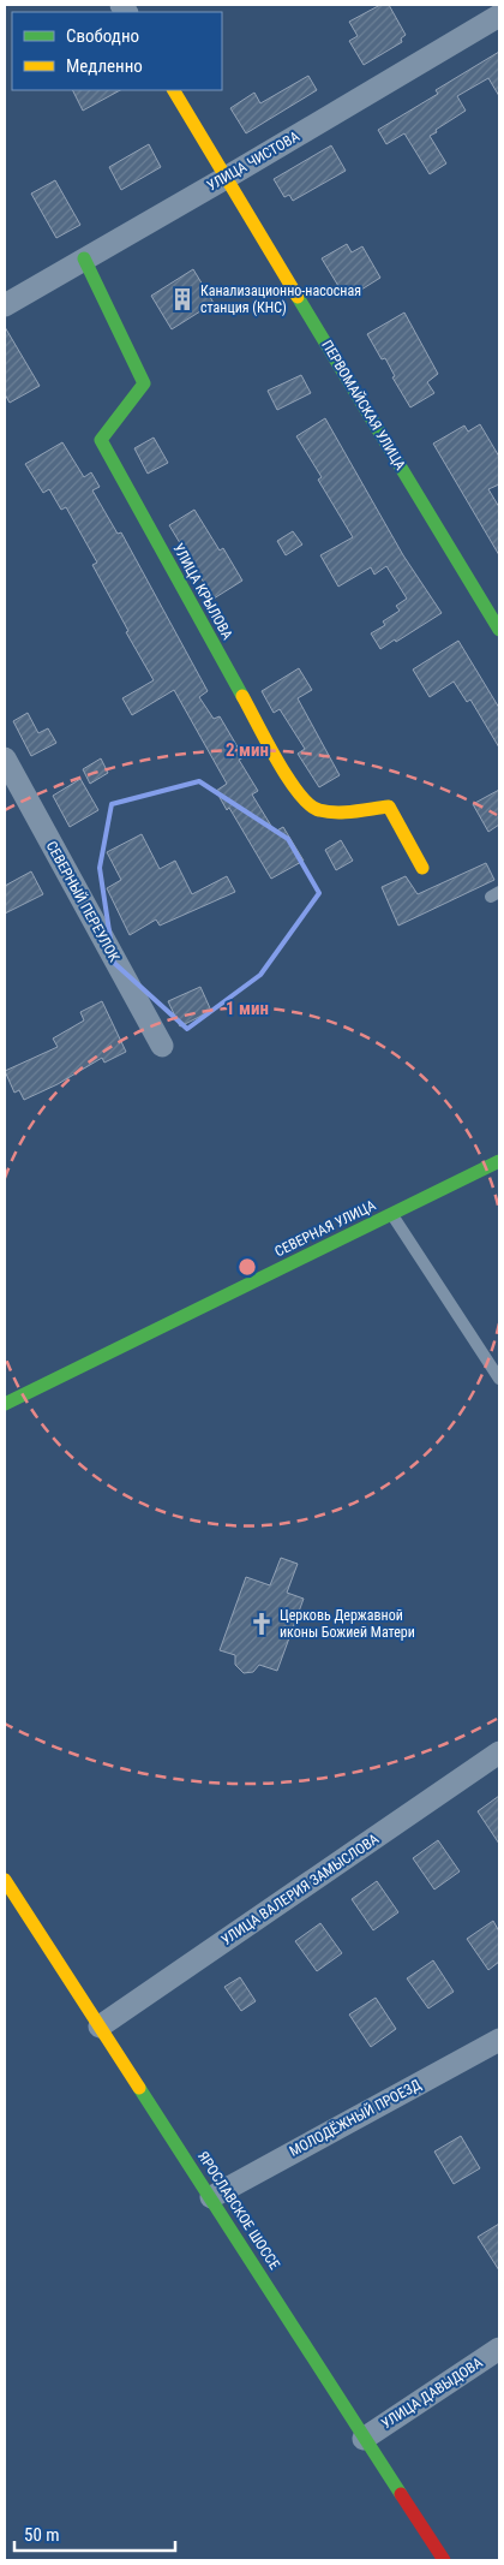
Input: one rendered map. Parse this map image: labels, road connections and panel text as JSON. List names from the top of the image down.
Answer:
{
  "streets": {
    "street": [
      "УЛИЦА ЧИСТОВА",
      "ПЕРВОМАЙСКАЯ УЛИЦА",
      "УЛИЦА КРЫЛОВА",
      "СЕВЕРНЫЙ ПЕРЕУЛОК",
      "СЕВЕРНАЯ УЛИЦА",
      "УЛИЦА ВАЛЕРИЯ ЗАМЫСЛОВА",
      "МОЛОДЁЖНЫЙ ПРОЕЗД",
      "ЯРОСЛАВСКОЕ ШОССЕ",
      "УЛИЦА ДАВЫДОВА"
    ]
  },
  "crossings": [
    ["УЛИЦА ЧИСТОВА", "ПЕРВОМАЙСКАЯ УЛИЦА"],
    ["УЛИЦА ЧИСТОВА", "УЛИЦА КРЫЛОВА"],
    ["УЛИЦА ВАЛЕРИЯ ЗАМЫСЛОВА", "ЯРОСЛАВСКОЕ ШОССЕ"],
    ["МОЛОДЁЖНЫЙ ПРОЕЗД", "ЯРОСЛАВСКОЕ ШОССЕ"],
    ["ЯРОСЛАВСКОЕ ШОССЕ", "УЛИЦА ДАВЫДОВА"]
  ],
  "places": {
    "building": ["Канализационно-насосная станция (КНС)"],
    "church": ["Церковь Державной иконы Божией Матери"]
  },
  "legend": ["Свободно", "Медленно"],
  "scale_bar": "50 m",
  "rings": ["2 мин", "1 мин"]
}
